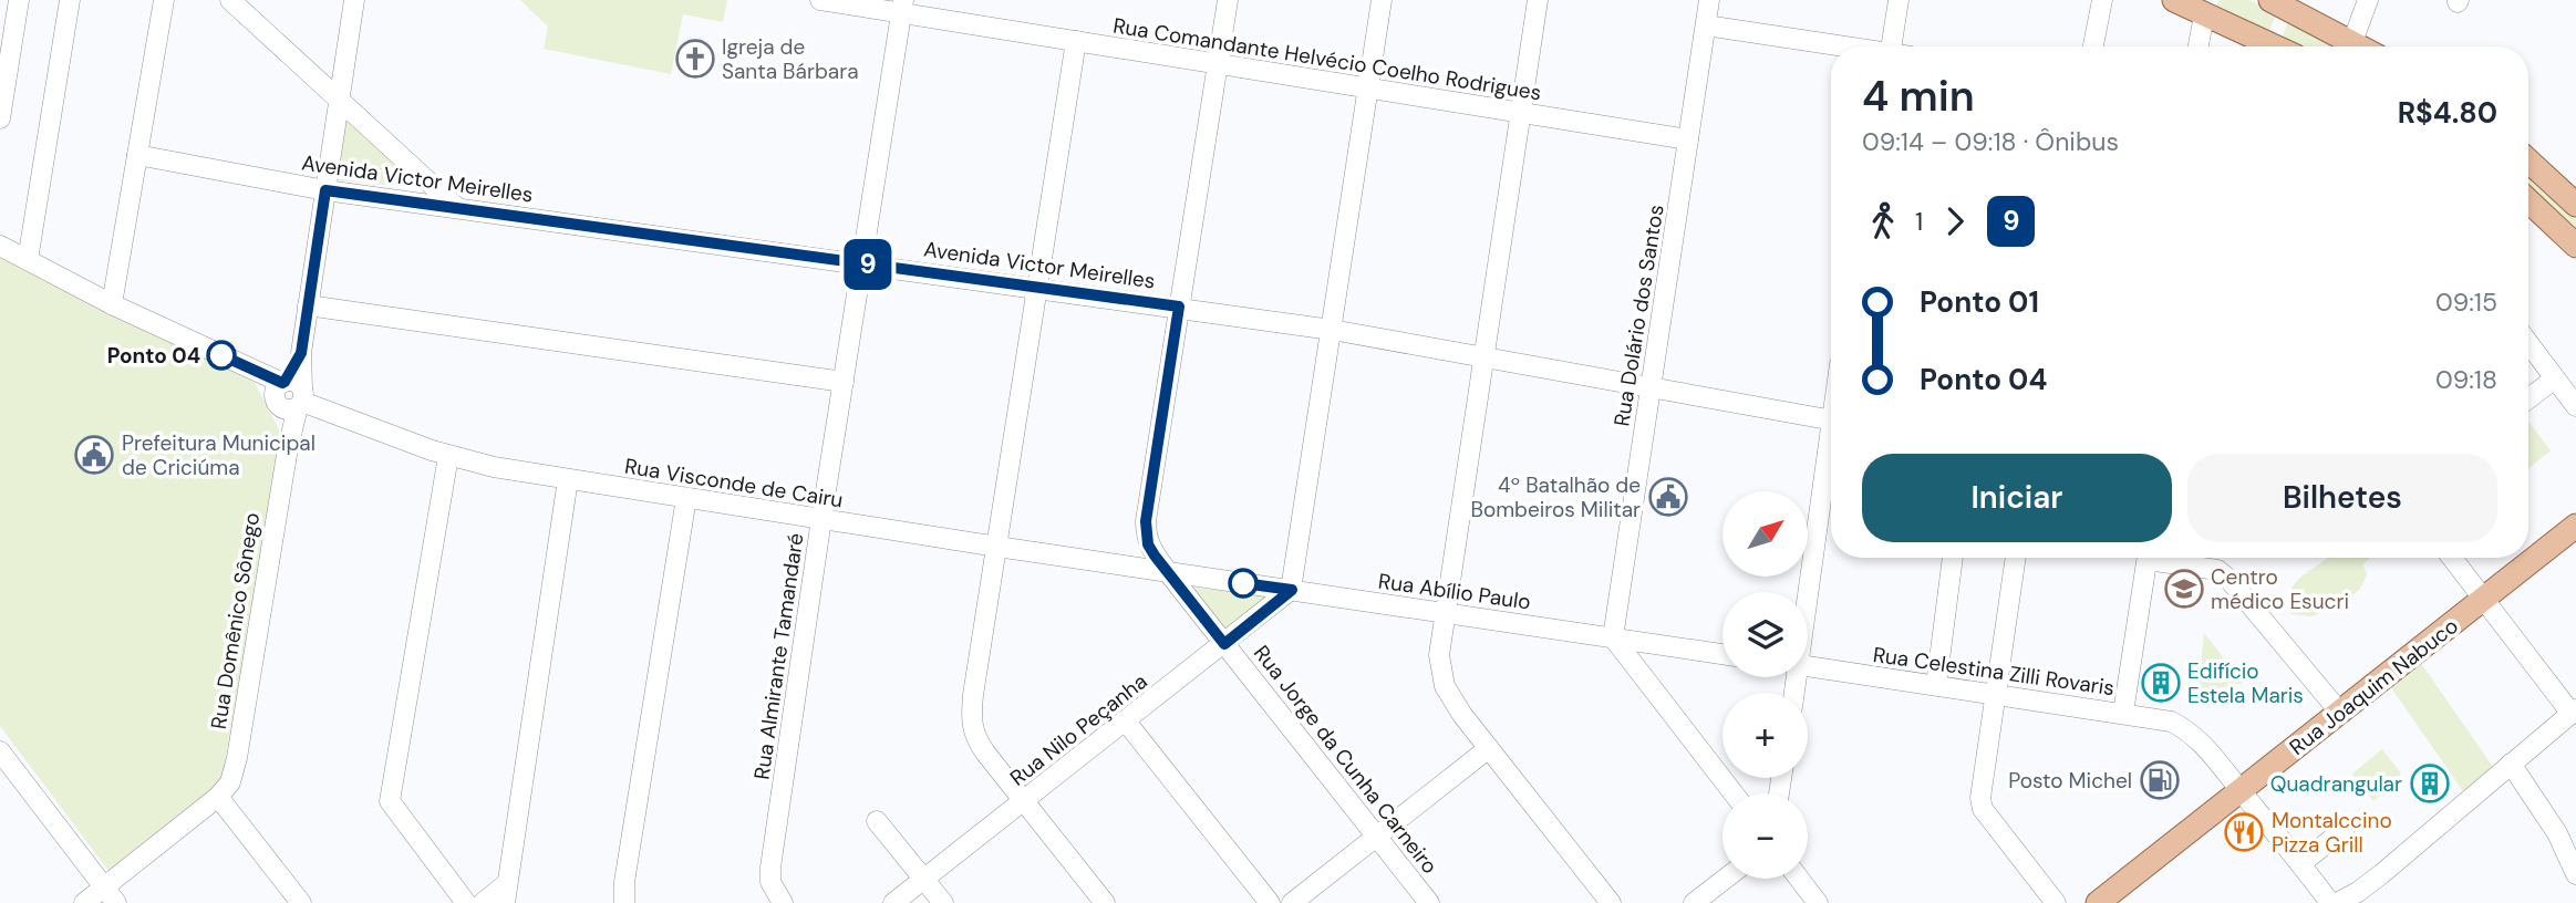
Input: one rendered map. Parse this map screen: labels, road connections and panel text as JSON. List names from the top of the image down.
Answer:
{
  "streets": {
    "main road": ["Rua Joaquim Nabuco"],
    "street": [
      "Rua Comandante Helvécio Coelho Rodrigues",
      "Avenida Victor Meirelles",
      "Rua Dolário dos Santos",
      "Rua Visconde de Cairu",
      "Rua Abílio Paulo",
      "Rua Domênico Sônego",
      "Rua Almirante Tamandaré",
      "Rua Celestina Zilli Rovaris",
      "Rua Nilo Peçanha",
      "Rua Jorge da Cunha Carneiro"
    ]
  },
  "crossings": [
    ["Rua Comandante Helvécio Coelho Rodrigues", "Rua Dolário dos Santos"],
    ["Rua Comandante Helvécio Coelho Rodrigues", "Rua Almirante Tamandaré"],
    ["Rua Comandante Helvécio Coelho Rodrigues", "Rua Jorge da Cunha Carneiro"],
    ["Avenida Victor Meirelles", "Rua Dolário dos Santos"],
    ["Avenida Victor Meirelles", "Rua Domênico Sônego"],
    ["Avenida Victor Meirelles", "Rua Almirante Tamandaré"],
    ["Avenida Victor Meirelles", "Rua Jorge da Cunha Carneiro"],
    ["Rua Dolário dos Santos", "Rua Abílio Paulo"],
    ["Rua Visconde de Cairu", "Rua Abílio Paulo"],
    ["Rua Visconde de Cairu", "Rua Domênico Sônego"],
    ["Rua Visconde de Cairu", "Rua Almirante Tamandaré"],
    ["Rua Visconde de Cairu", "Rua Jorge da Cunha Carneiro"],
    ["Rua Abílio Paulo", "Rua Nilo Peçanha"],
    ["Rua Abílio Paulo", "Rua Jorge da Cunha Carneiro"],
    ["Rua Celestina Zilli Rovaris", "Rua Joaquim Nabuco"],
    ["Rua Nilo Peçanha", "Rua Jorge da Cunha Carneiro"]
  ],
  "places": {
    "church": ["Igreja de Santa Bárbara"],
    "other": ["Ponto 04"],
    "public building": ["Prefeitura Municipal de Criciúma", "4º Batalhão de Bombeiros Militar"],
    "school or university": ["Centro médico Esucri"],
    "building": ["Edifício Estela Maris", "Quadrangular"],
    "fuel station": ["Posto Michel"],
    "restaurant": ["Montalccino Pizza Grill"]
  },
  "lines": ["bus line 9"],
  "north": "top right",
  "page": {
    "on_map": "9",
    "heading": ["4 min", "09:14 – 09:18 · Ônibus", "R$4.80"],
    "legs": ["1", "9"],
    "list": [
      {
        "name": "Ponto 01",
        "value": "09:15"
      },
      {
        "name": "Ponto 04",
        "value": "09:18"
      }
    ],
    "buttons": ["Iniciar", "Bilhetes"],
    "map_buttons": ["+", "−"]
  }
}
